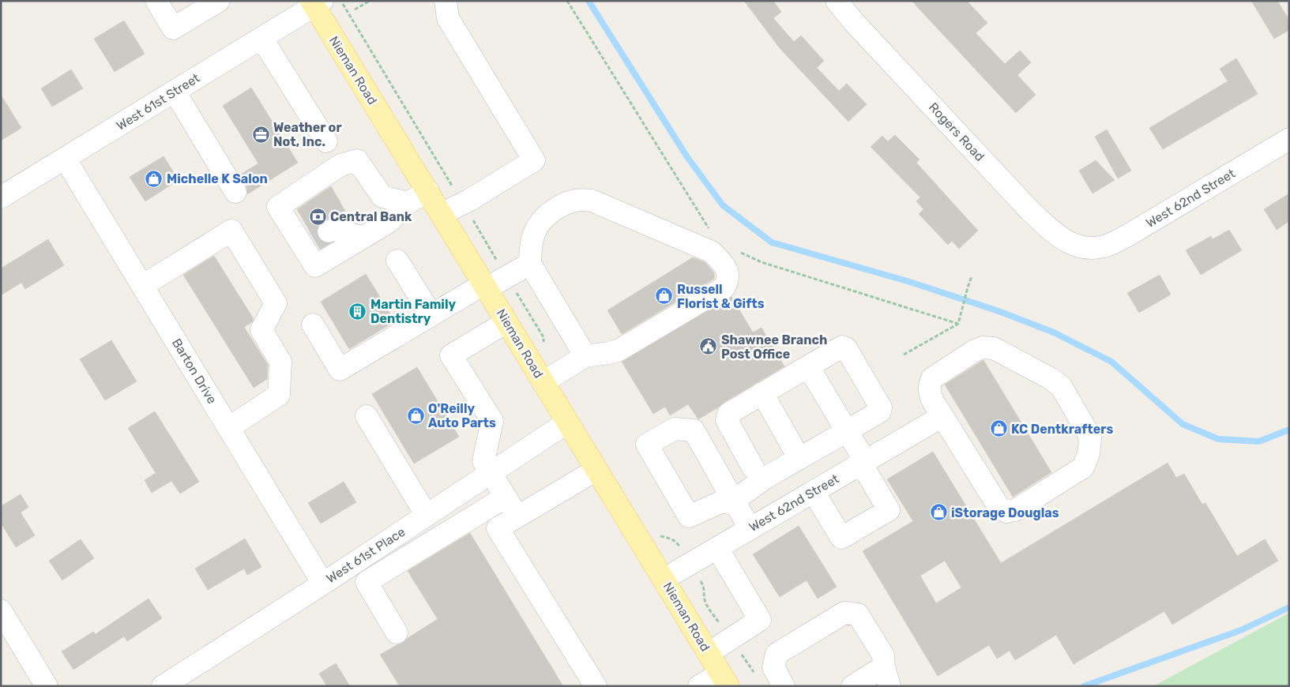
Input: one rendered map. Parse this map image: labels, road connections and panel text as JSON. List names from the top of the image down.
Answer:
{
  "streets": {
    "main road": ["Nieman Road"],
    "street": [
      "West 61st Street",
      "Rogers Road",
      "West 62nd Street",
      "Barton Drive",
      "West 61st Place"
    ]
  },
  "crossings": [
    ["Nieman Road", "West 61st Street"],
    ["Nieman Road", "West 62nd Street"],
    ["Nieman Road", "West 61st Place"],
    ["West 61st Street", "Barton Drive"],
    ["Rogers Road", "West 62nd Street"],
    ["Barton Drive", "West 61st Place"]
  ],
  "places": {
    "office": ["Weather or Not, Inc."],
    "shop": [
      "Michelle K Salon",
      "Russell Florist & Gifts",
      "O'Reilly Auto Parts",
      "KC Dentkrafters",
      "iStorage Douglas"
    ],
    "bank": ["Central Bank"],
    "building": ["Martin Family Dentistry"],
    "public building": ["Shawnee Branch Post Office"]
  }
}
